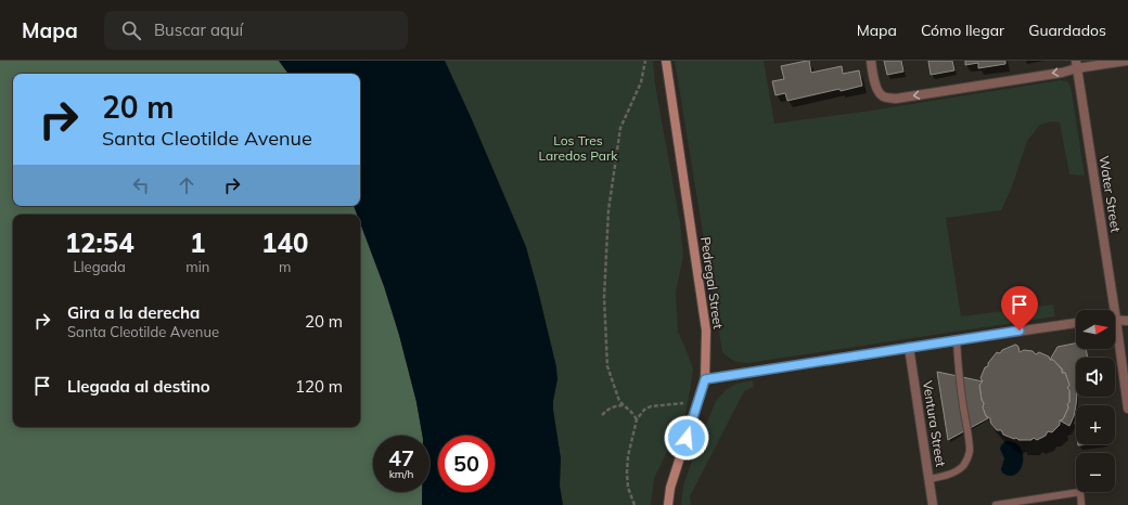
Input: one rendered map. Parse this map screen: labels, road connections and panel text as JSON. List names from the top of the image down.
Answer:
{
  "streets": {
    "main road": ["Pedregal Street"],
    "street": ["Water Street", "Ventura Street"]
  },
  "parks": ["Los Tres Laredos Park"],
  "north": "right",
  "page": {
    "header": "Mapa",
    "search": "Buscar aquí",
    "nav": ["Mapa", "Cómo llegar", "Guardados"],
    "turn": ["20 m", "Santa Cleotilde Avenue"],
    "eta": [
      "12:54",
      "Llegada",
      "1",
      "min",
      "140",
      "m"
    ],
    "list": [
      {
        "name": "Gira a la derecha",
        "note": "Santa Cleotilde Avenue",
        "value": "20 m"
      },
      {
        "name": "Llegada al destino",
        "value": "120 m"
      }
    ],
    "map_buttons": ["+", "−"],
    "speed": "47 km/h",
    "limit": "50"
  }
}
